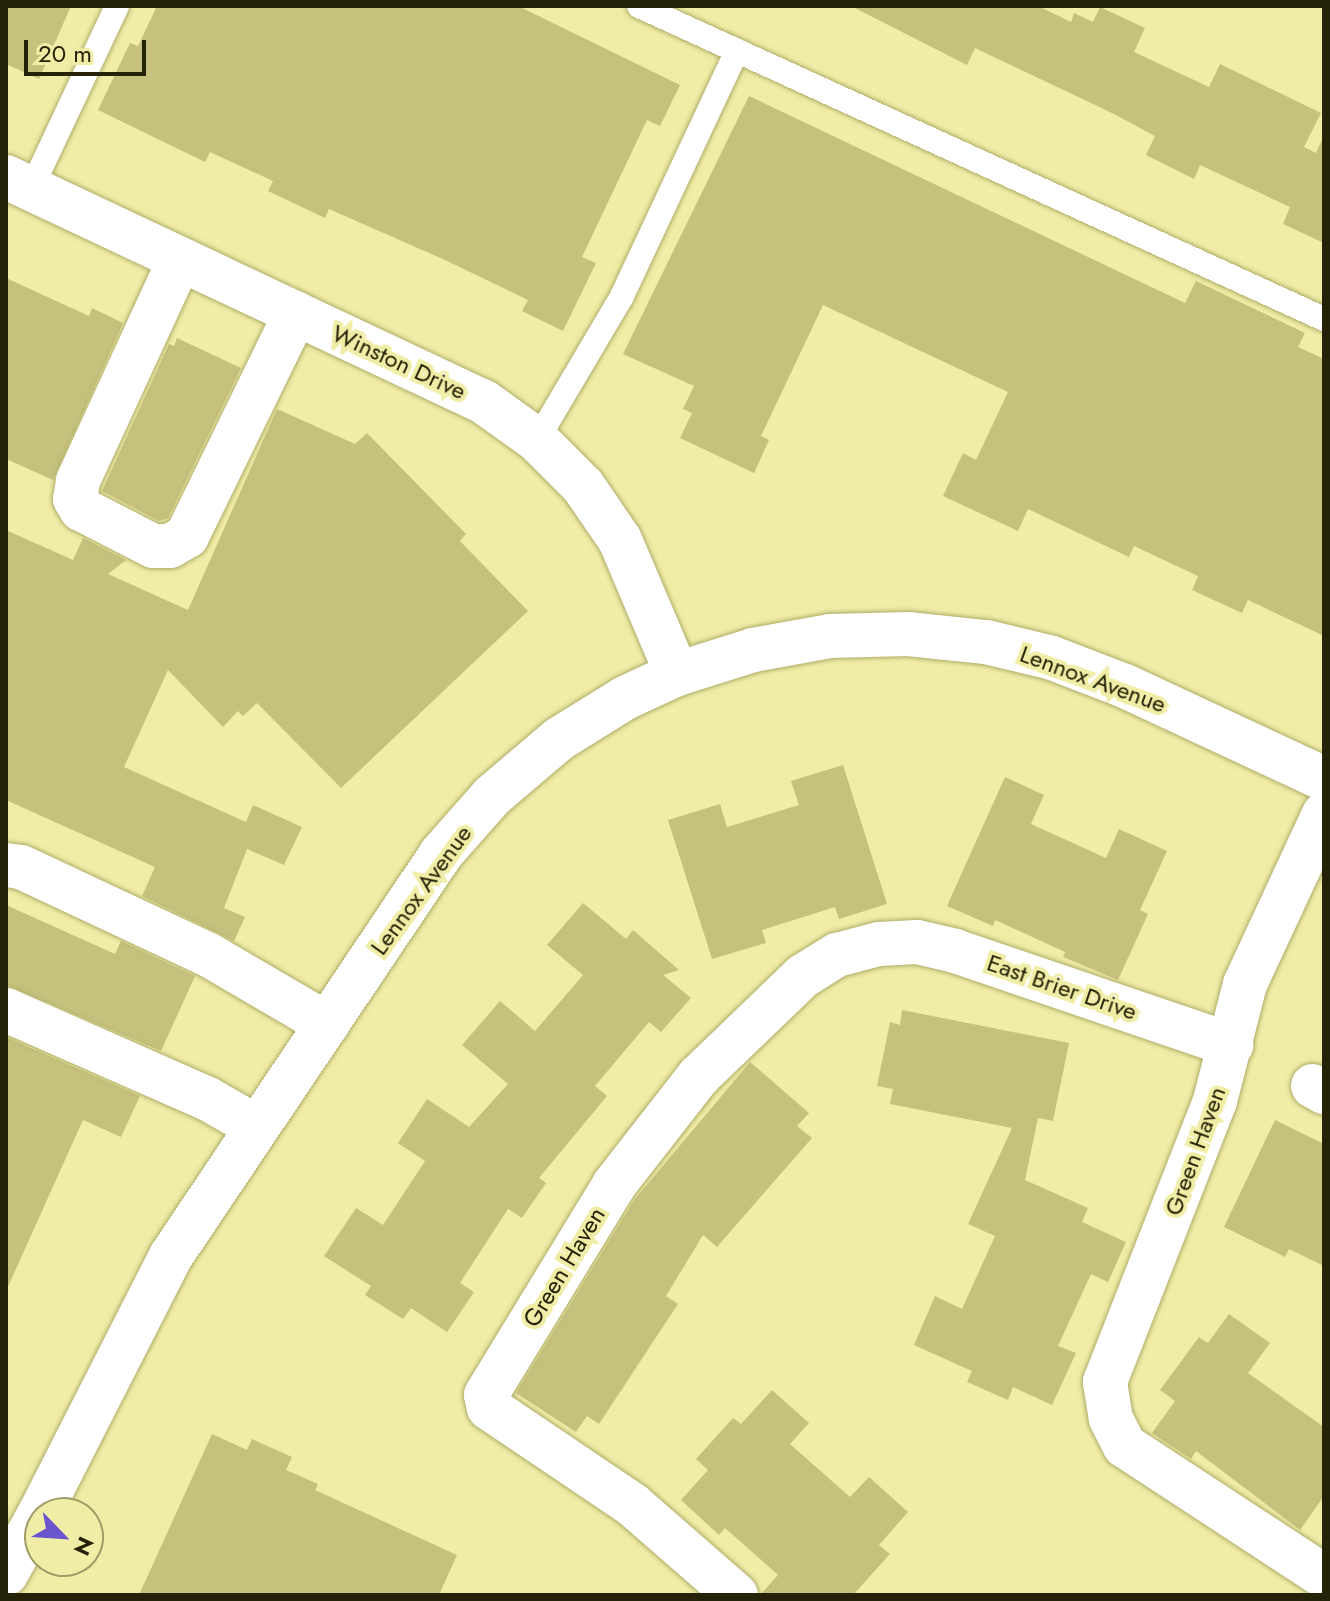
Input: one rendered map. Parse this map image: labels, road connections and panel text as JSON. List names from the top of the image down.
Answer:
{
  "streets": {
    "street": [
      "Winston Drive",
      "Lennox Avenue",
      "East Brier Drive",
      "Green Haven"
    ]
  },
  "crossings": [
    ["Winston Drive", "Lennox Avenue"],
    ["East Brier Drive", "Green Haven"]
  ],
  "scale_bar": "20 m",
  "north": "bottom right"
}
